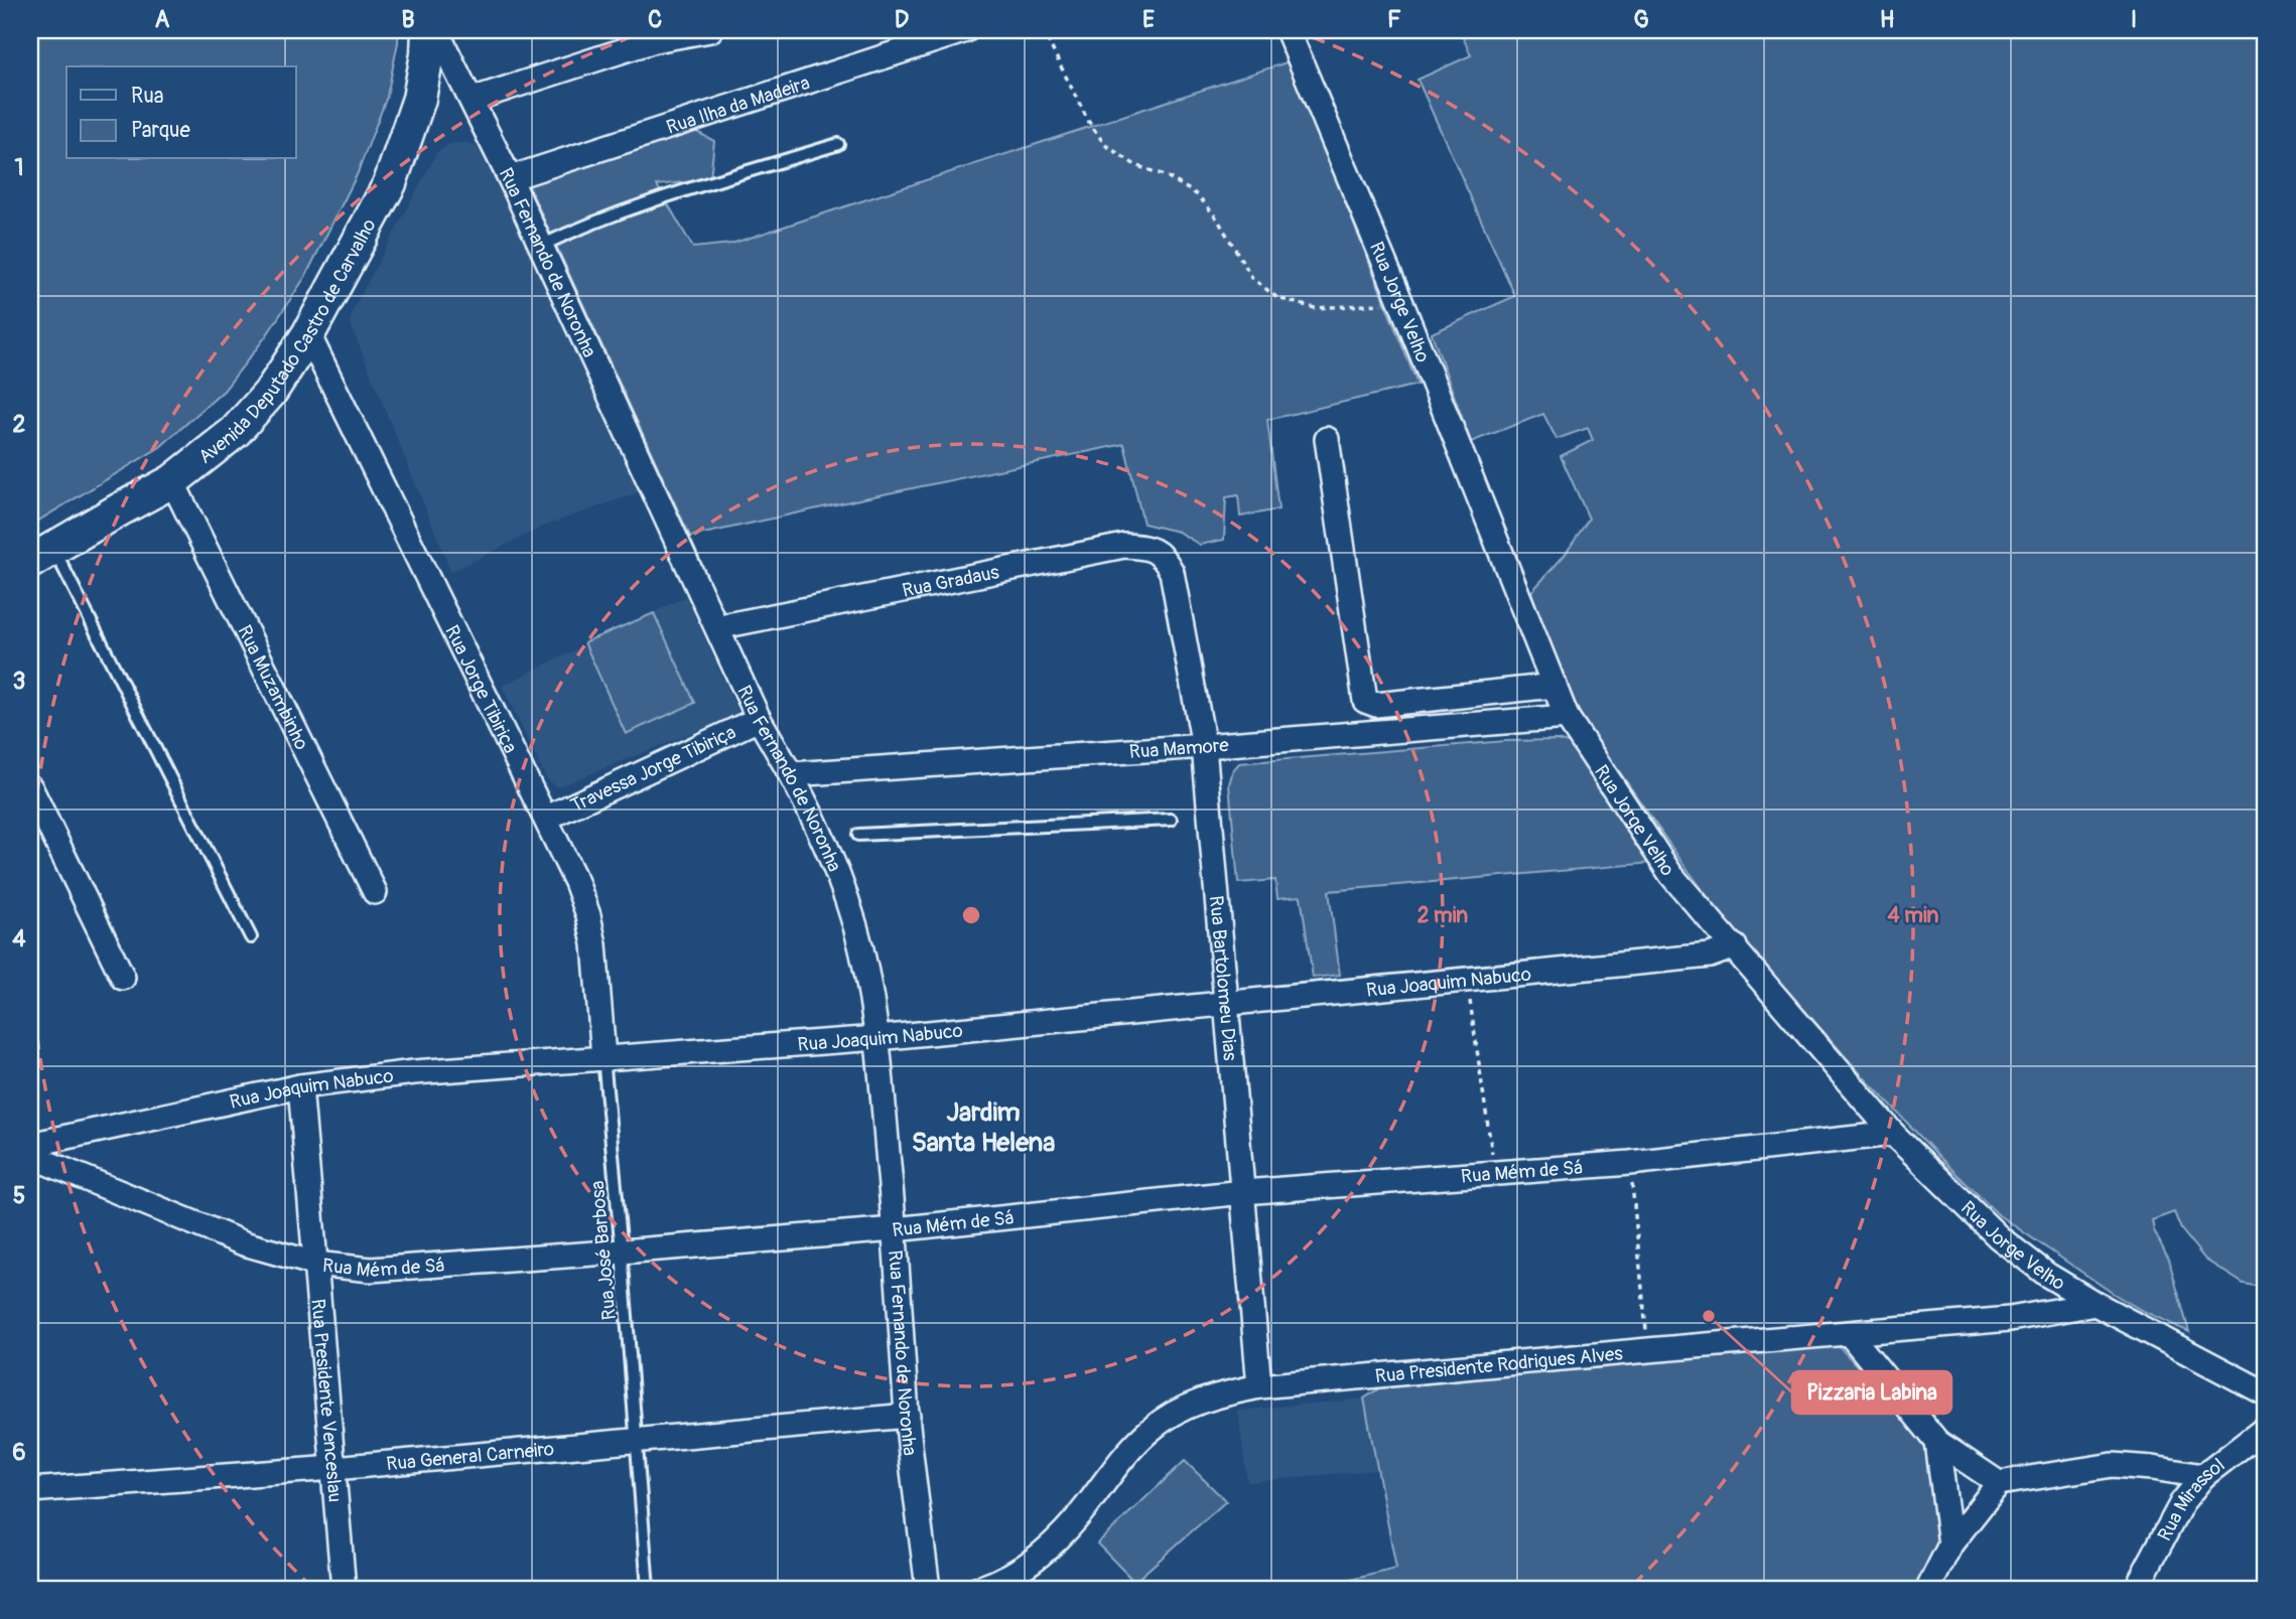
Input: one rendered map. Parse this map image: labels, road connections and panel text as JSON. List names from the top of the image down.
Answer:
{
  "streets": {
    "main road": ["Avenida Deputado Castro de Carvalho"],
    "street": [
      "Rua Ilha da Madeira",
      "Rua Fernando de Noronha",
      "Rua Jorge Velho",
      "Rua Gradaus",
      "Rua Muzambinho",
      "Rua Jorge Tibiriça",
      "Rua Mamore",
      "Travessa Jorge Tibiriça",
      "Rua Bartolomeu Dias",
      "Rua Joaquim Nabuco",
      "Rua Mém de Sá",
      "Rua Presidente Rodrigues Alves",
      "Rua Presidente Venceslau",
      "Rua General Carneiro",
      "Rua Mirassol"
    ],
    "lane": ["Rua José Barbosa"]
  },
  "crossings": [
    ["Rua Ilha da Madeira", "Rua Fernando de Noronha"],
    ["Rua Fernando de Noronha", "Rua Gradaus"],
    ["Rua Fernando de Noronha", "Rua Mamore"],
    ["Rua Fernando de Noronha", "Travessa Jorge Tibiriça"],
    ["Rua Fernando de Noronha", "Rua Joaquim Nabuco"],
    ["Rua Fernando de Noronha", "Rua Mém de Sá"],
    ["Rua Fernando de Noronha", "Rua General Carneiro"],
    ["Rua Jorge Velho", "Rua Mamore"],
    ["Rua Jorge Velho", "Rua Joaquim Nabuco"],
    ["Rua Jorge Velho", "Rua Mém de Sá"],
    ["Rua Jorge Velho", "Rua Presidente Rodrigues Alves"],
    ["Avenida Deputado Castro de Carvalho", "Rua Muzambinho"],
    ["Avenida Deputado Castro de Carvalho", "Rua Jorge Tibiriça"],
    ["Rua Gradaus", "Rua Bartolomeu Dias"],
    ["Rua Jorge Tibiriça", "Travessa Jorge Tibiriça"],
    ["Rua Jorge Tibiriça", "Rua Joaquim Nabuco"],
    ["Rua Jorge Tibiriça", "Rua José Barbosa"],
    ["Rua Mamore", "Rua Bartolomeu Dias"],
    ["Rua Bartolomeu Dias", "Rua Joaquim Nabuco"],
    ["Rua Bartolomeu Dias", "Rua Mém de Sá"],
    ["Rua Bartolomeu Dias", "Rua Presidente Rodrigues Alves"],
    ["Rua Joaquim Nabuco", "Rua José Barbosa"],
    ["Rua Joaquim Nabuco", "Rua Presidente Venceslau"],
    ["Rua Mém de Sá", "Rua José Barbosa"],
    ["Rua Mém de Sá", "Rua Presidente Venceslau"],
    ["Rua José Barbosa", "Rua General Carneiro"],
    ["Rua Presidente Venceslau", "Rua General Carneiro"]
  ],
  "districts": ["Jardim Santa Helena"],
  "places": ["Pizzaria Labina"],
  "legend": ["Rua", "Parque"],
  "grid": {
    "columns": [
      "A",
      "B",
      "C",
      "D",
      "E",
      "F",
      "G",
      "H",
      "I"
    ],
    "rows": [
      "1",
      "2",
      "3",
      "4",
      "5",
      "6"
    ]
  },
  "rings": ["2 min", "4 min"]
}
